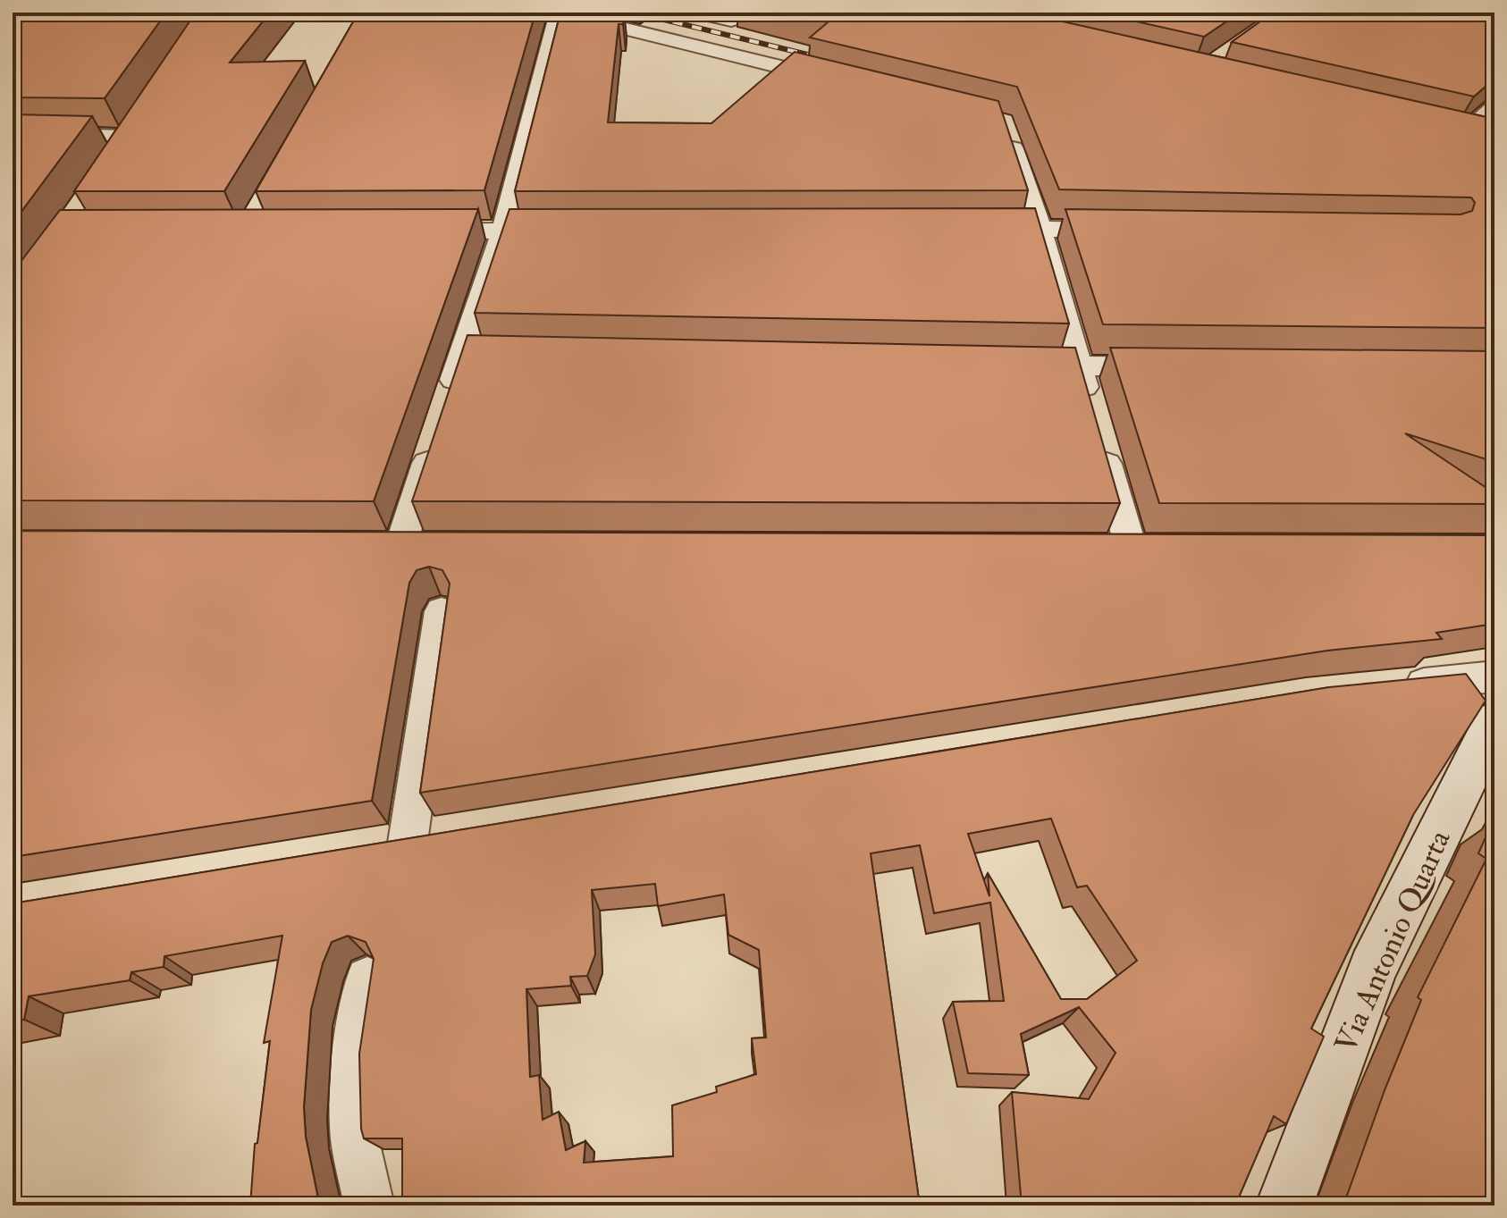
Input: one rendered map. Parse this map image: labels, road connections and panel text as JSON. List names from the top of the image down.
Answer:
{
  "streets": {
    "street": ["Via Antonio Quarta"]
  }
}
